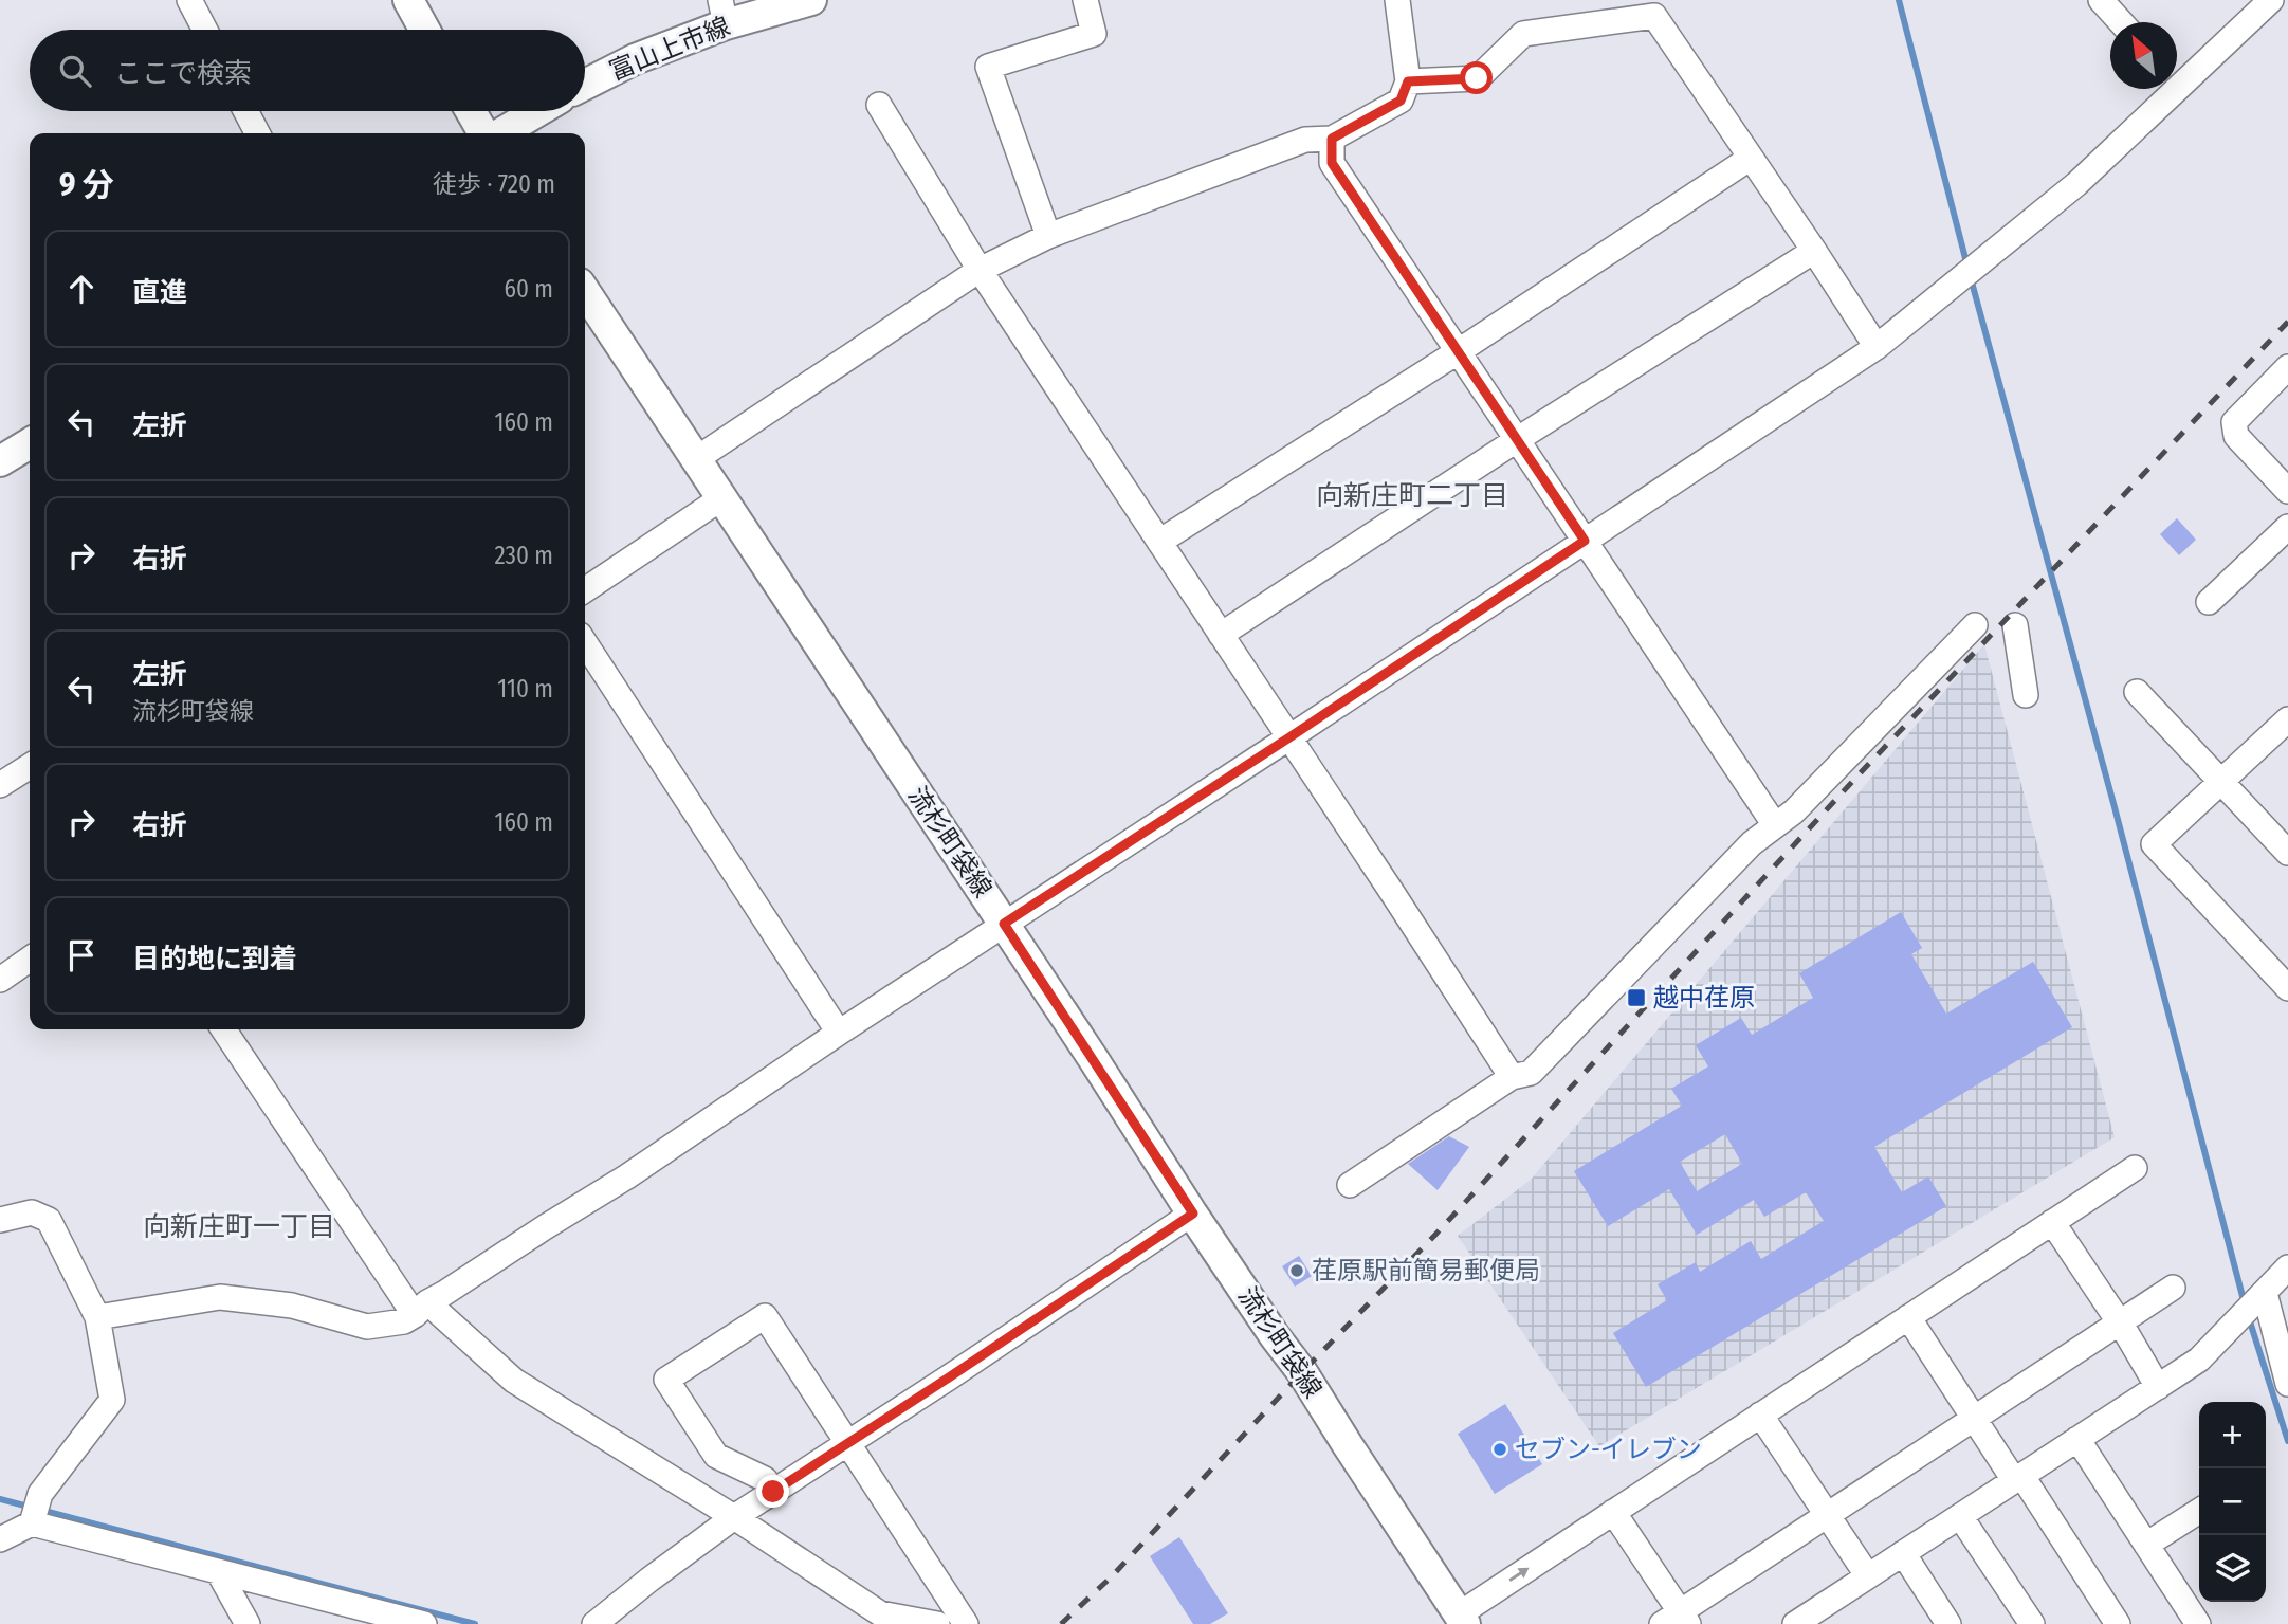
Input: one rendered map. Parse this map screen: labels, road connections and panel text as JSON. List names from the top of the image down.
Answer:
{
  "streets": {
    "main road": ["富山上市線", "流杉町袋線"]
  },
  "districts": ["向新庄町二丁目", "向新庄町一丁目"],
  "places": {
    "transit": ["越中荏原"],
    "other": ["荏原駅前簡易郵便局", "セブン-イレブン"]
  },
  "north": "top left",
  "page": {
    "search": "ここで検索",
    "heading": ["9 分", "徒歩 · 720 m"],
    "list": [
      ["直進", "60 m"],
      ["左折", "160 m"],
      ["右折", "230 m"],
      ["左折", "流杉町袋線", "110 m"],
      ["右折", "160 m"],
      "目的地に到着"
    ],
    "map_buttons": ["+", "−"]
  }
}
